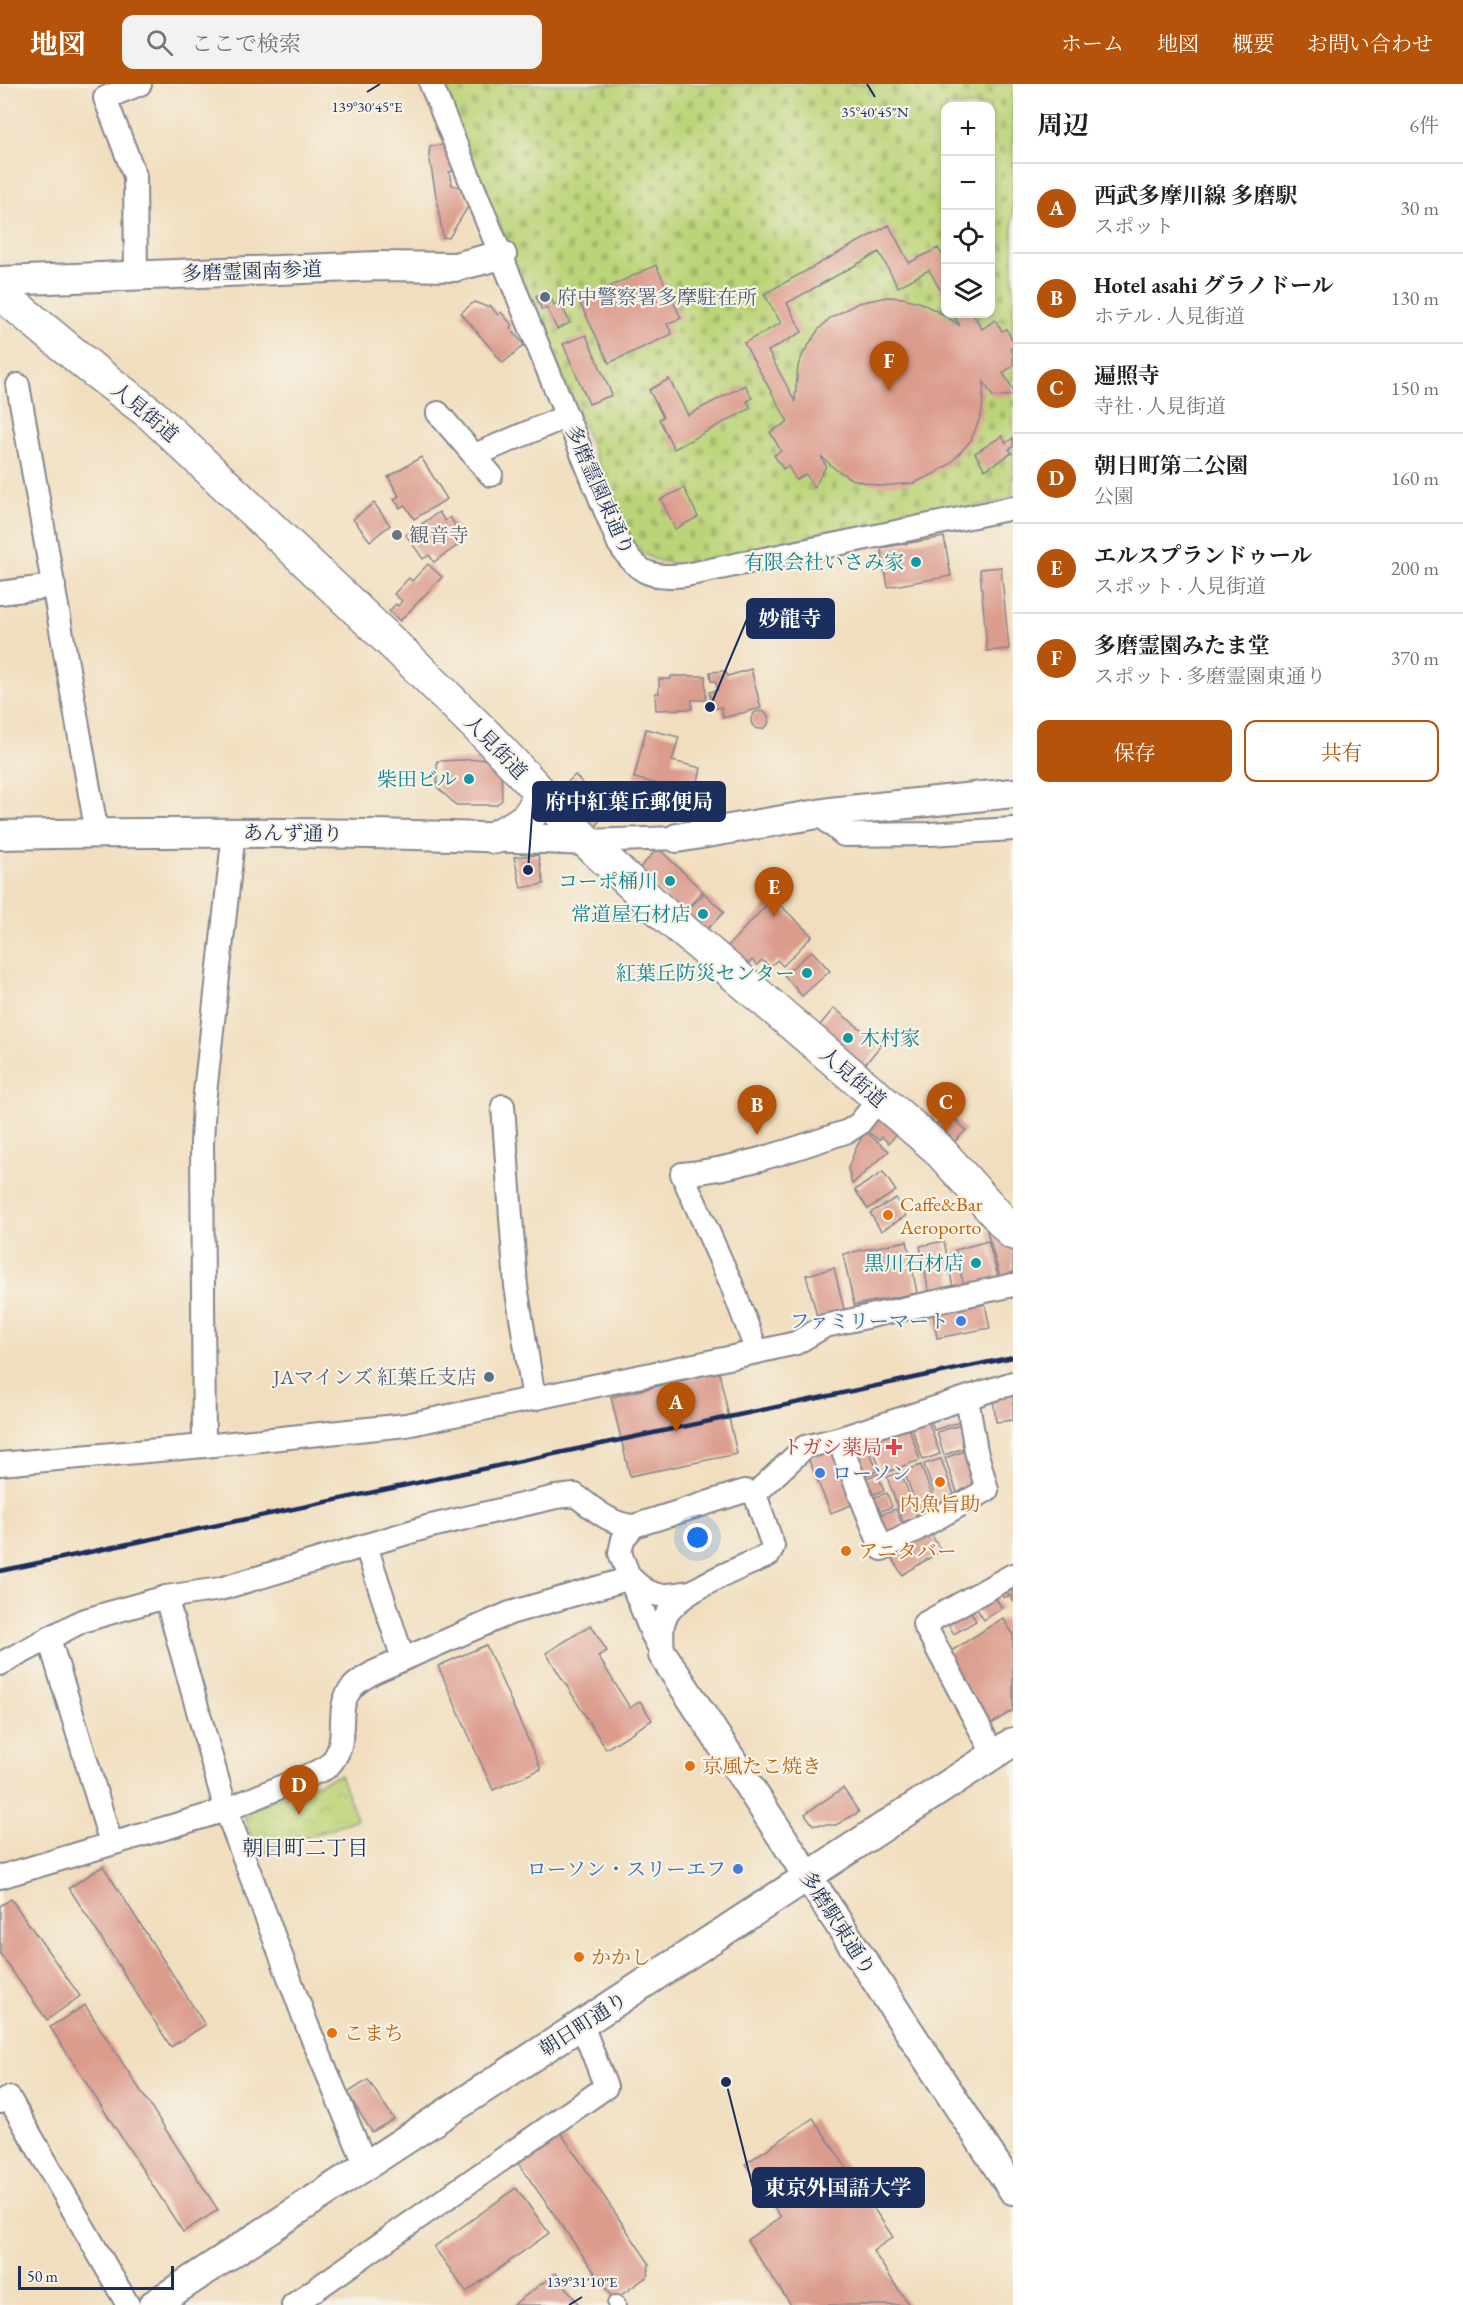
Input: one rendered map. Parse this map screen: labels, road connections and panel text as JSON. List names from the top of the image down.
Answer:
{
  "streets": {
    "main road": ["人見街道"],
    "street": [
      "多磨霊園南参道",
      "多磨霊園東通り",
      "あんず通り",
      "多磨駅東通り",
      "朝日町通り"
    ]
  },
  "crossings": [
    ["多磨霊園南参道", "多磨霊園東通り"],
    ["人見街道", "あんず通り"],
    ["多磨駅東通り", "朝日町通り"]
  ],
  "districts": ["朝日町二丁目"],
  "places": {
    "other": [
      "府中警察署多摩駐在所",
      "観音寺",
      "有限会社いさみ家",
      "妙龍寺",
      "柴田ビル",
      "府中紅葉丘郵便局",
      "コーポ桶川",
      "常道屋石材店",
      "紅葉丘防災センター",
      "木村家",
      "Caffe&Bar Aeroporto",
      "黒川石材店",
      "ファミリーマート",
      "JAマインズ 紅葉丘支店",
      "ローソン",
      "内魚旨助",
      "アニタバー",
      "京風たこ焼き",
      "ローソン・スリーエフ",
      "かかし",
      "こまち",
      "東京外国語大学"
    ],
    "health": ["トガシ薬局"]
  },
  "scale_bar": "50 m",
  "page": {
    "header": "地図",
    "search": "ここで検索",
    "nav": [
      "ホーム",
      "地図",
      "概要",
      "お問い合わせ"
    ],
    "heading": ["周辺", "6件"],
    "map_buttons": ["+", "−"],
    "list": [
      {
        "mark": "A",
        "name": "西武多摩川線 多磨駅",
        "note": "スポット",
        "value": "30 m"
      },
      {
        "mark": "B",
        "name": "Hotel asahi グラノドール",
        "note": "ホテル · 人見街道",
        "value": "130 m"
      },
      {
        "mark": "C",
        "name": "遍照寺",
        "note": "寺社 · 人見街道",
        "value": "150 m"
      },
      {
        "mark": "D",
        "name": "朝日町第二公園",
        "note": "公園",
        "value": "160 m"
      },
      {
        "mark": "E",
        "name": "エルスプランドゥール",
        "note": "スポット · 人見街道",
        "value": "200 m"
      },
      {
        "mark": "F",
        "name": "多磨霊園みたま堂",
        "note": "スポット · 多磨霊園東通り",
        "value": "370 m"
      }
    ],
    "pins": [
      "F",
      "E",
      "C",
      "B",
      "A",
      "D"
    ],
    "buttons": ["保存", "共有"],
    "scale": "50 m"
  },
  "coordinates": ["139°30'45\"E", "35°40'45\"N", "139°31'10\"E"]
}
